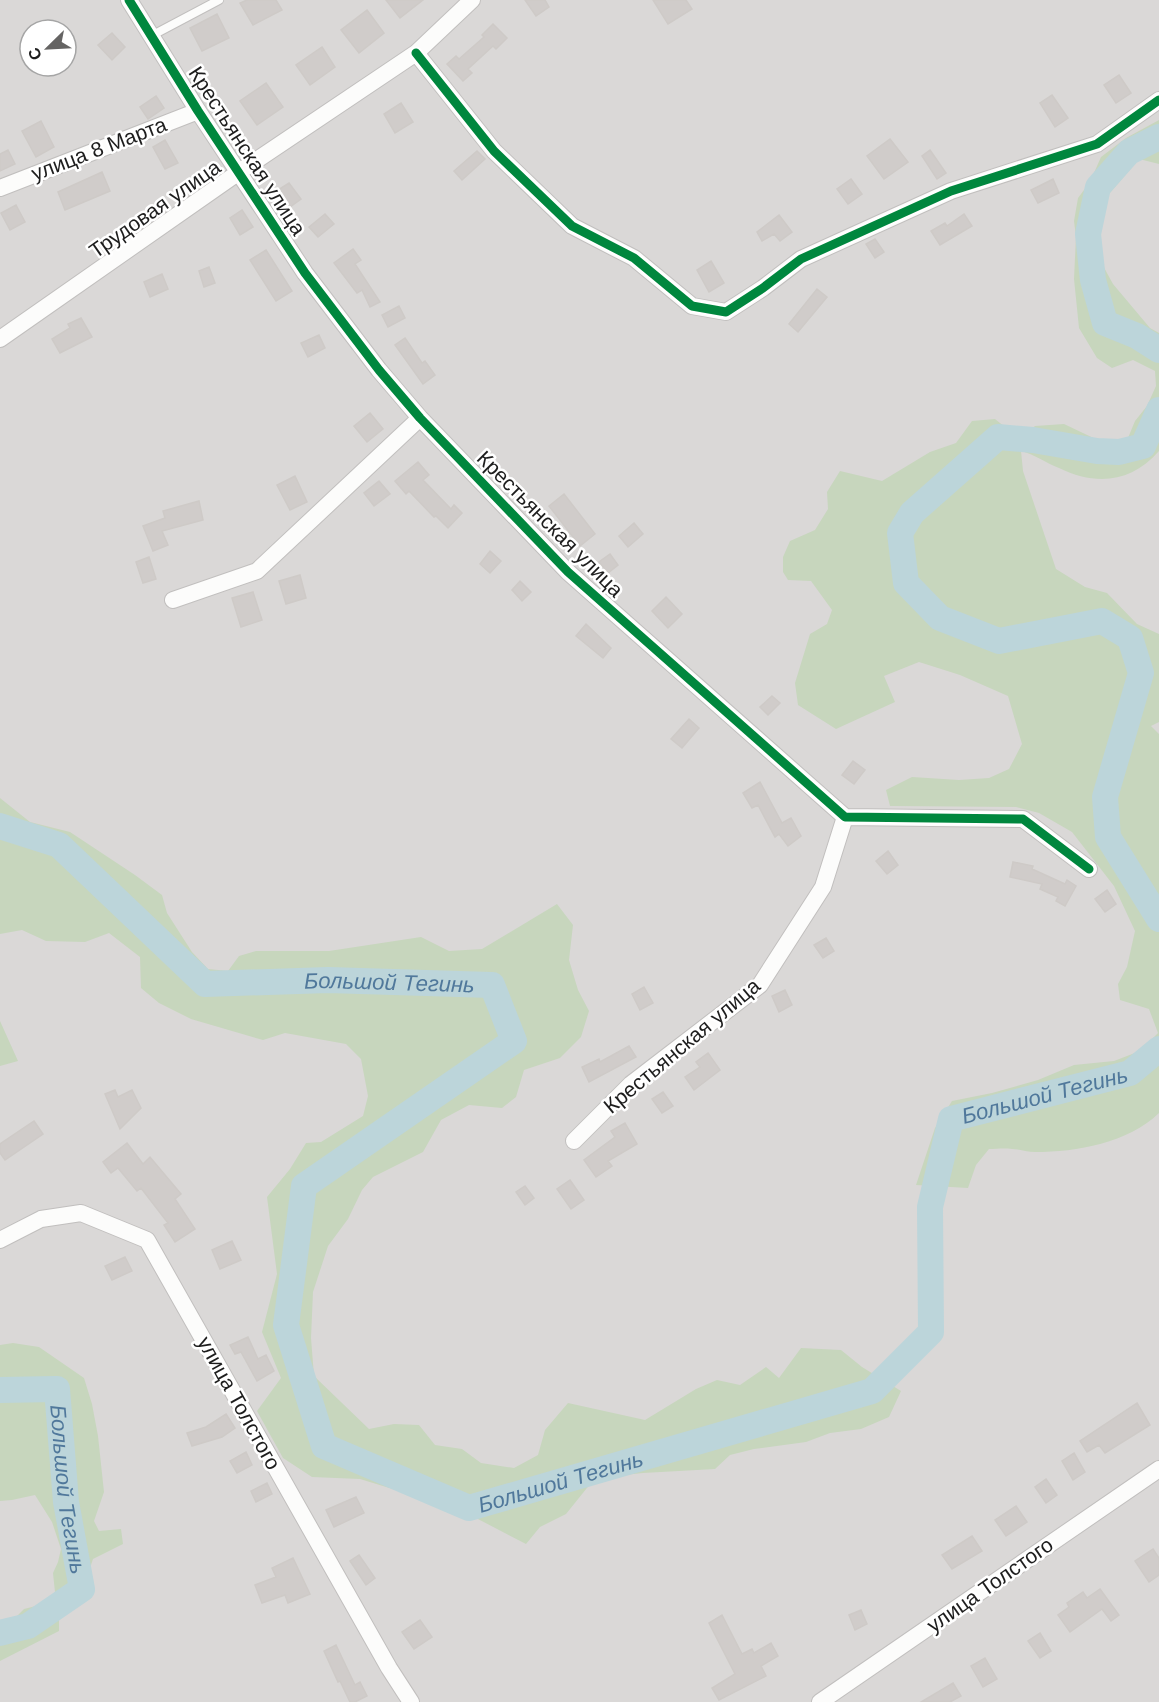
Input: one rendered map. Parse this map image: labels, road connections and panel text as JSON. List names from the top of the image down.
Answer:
{
  "streets": {
    "street": [
      "улица 8 Марта",
      "Крестьянская улица",
      "Трудовая улица",
      "улица Толстого"
    ]
  },
  "crossings": [
    ["улица 8 Марта", "Крестьянская улица"],
    ["Крестьянская улица", "Трудовая улица"]
  ],
  "water": ["Большой Тегинь"],
  "north": "bottom left"
}
